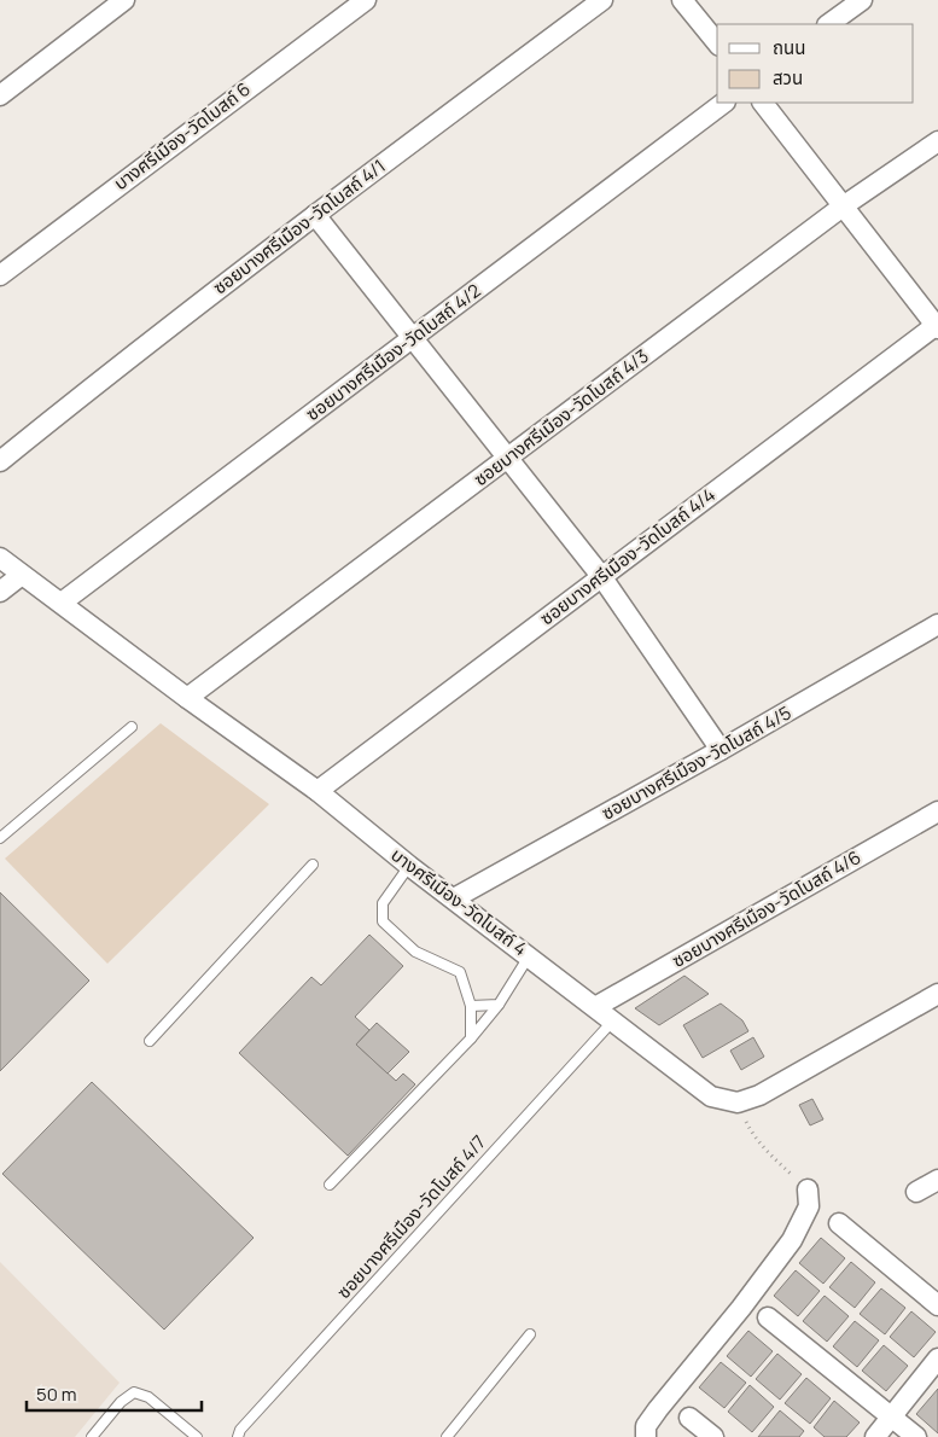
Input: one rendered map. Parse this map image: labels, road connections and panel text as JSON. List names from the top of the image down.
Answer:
{
  "streets": {
    "street": [
      "บางศรีเมือง-วัดโบสถ์ 6",
      "ซอยบางศรีเมือง-วัดโบสถ์ 4/1",
      "ซอยบางศรีเมือง-วัดโบสถ์ 4/2",
      "ซอยบางศรีเมือง-วัดโบสถ์ 4/3",
      "ซอยบางศรีเมือง-วัดโบสถ์ 4/4",
      "ซอยบางศรีเมือง-วัดโบสถ์ 4/5",
      "บางศรีเมือง-วัดโบสถ์ 4",
      "ซอยบางศรีเมือง-วัดโบสถ์ 4/6"
    ],
    "lane": ["ซอยบางศรีเมือง-วัดโบสถ์ 4/7"]
  },
  "crossings": [
    ["ซอยบางศรีเมือง-วัดโบสถ์ 4/2", "บางศรีเมือง-วัดโบสถ์ 4"],
    ["ซอยบางศรีเมือง-วัดโบสถ์ 4/3", "บางศรีเมือง-วัดโบสถ์ 4"],
    ["ซอยบางศรีเมือง-วัดโบสถ์ 4/4", "บางศรีเมือง-วัดโบสถ์ 4"],
    ["ซอยบางศรีเมือง-วัดโบสถ์ 4/5", "บางศรีเมือง-วัดโบสถ์ 4"],
    ["บางศรีเมือง-วัดโบสถ์ 4", "ซอยบางศรีเมือง-วัดโบสถ์ 4/6"],
    ["บางศรีเมือง-วัดโบสถ์ 4", "ซอยบางศรีเมือง-วัดโบสถ์ 4/7"]
  ],
  "legend": ["ถนน", "สวน"],
  "scale_bar": "50 m"
}
